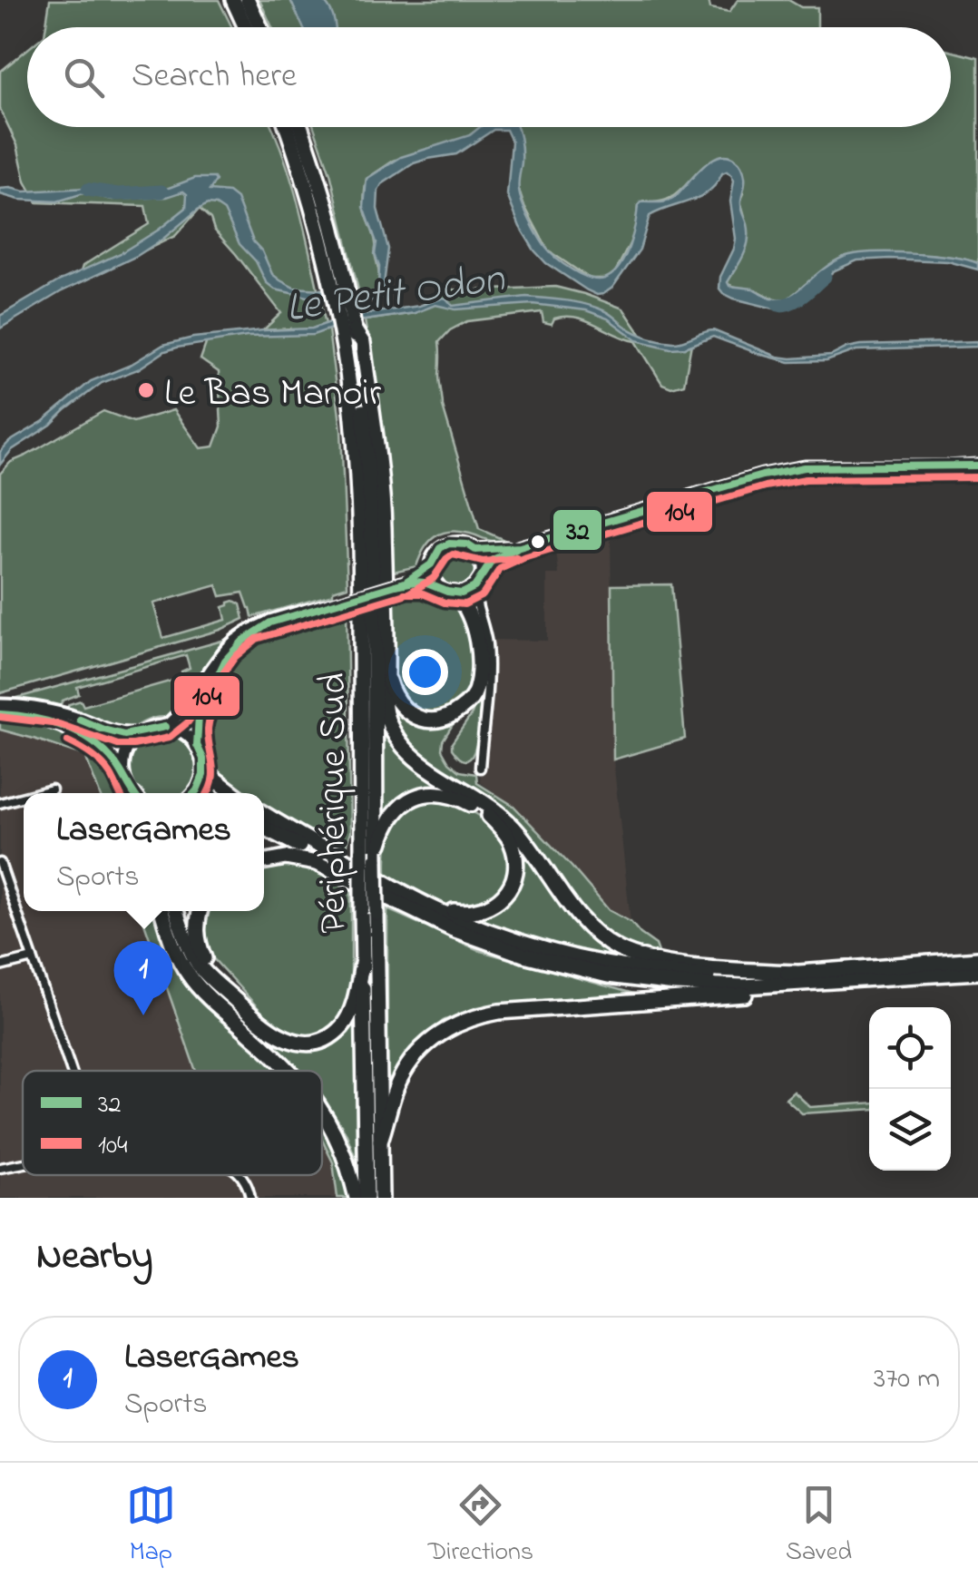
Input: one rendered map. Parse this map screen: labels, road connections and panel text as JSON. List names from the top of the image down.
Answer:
{
  "streets": {
    "highway": ["Périphérique Sud"]
  },
  "water": ["Le Petit Odon"],
  "places": ["Le Bas Manoir"],
  "lines": ["transit line 32", "transit line 104"],
  "legend": ["32", "104"],
  "page": {
    "search": "Search here",
    "popup": ["LaserGames", "Sports"],
    "pins": "1",
    "heading": "Nearby",
    "list": [
      {
        "mark": "1",
        "name": "LaserGames",
        "note": "Sports",
        "value": "370 m"
      }
    ],
    "nav": ["Map", "Directions", "Saved"]
  }
}
